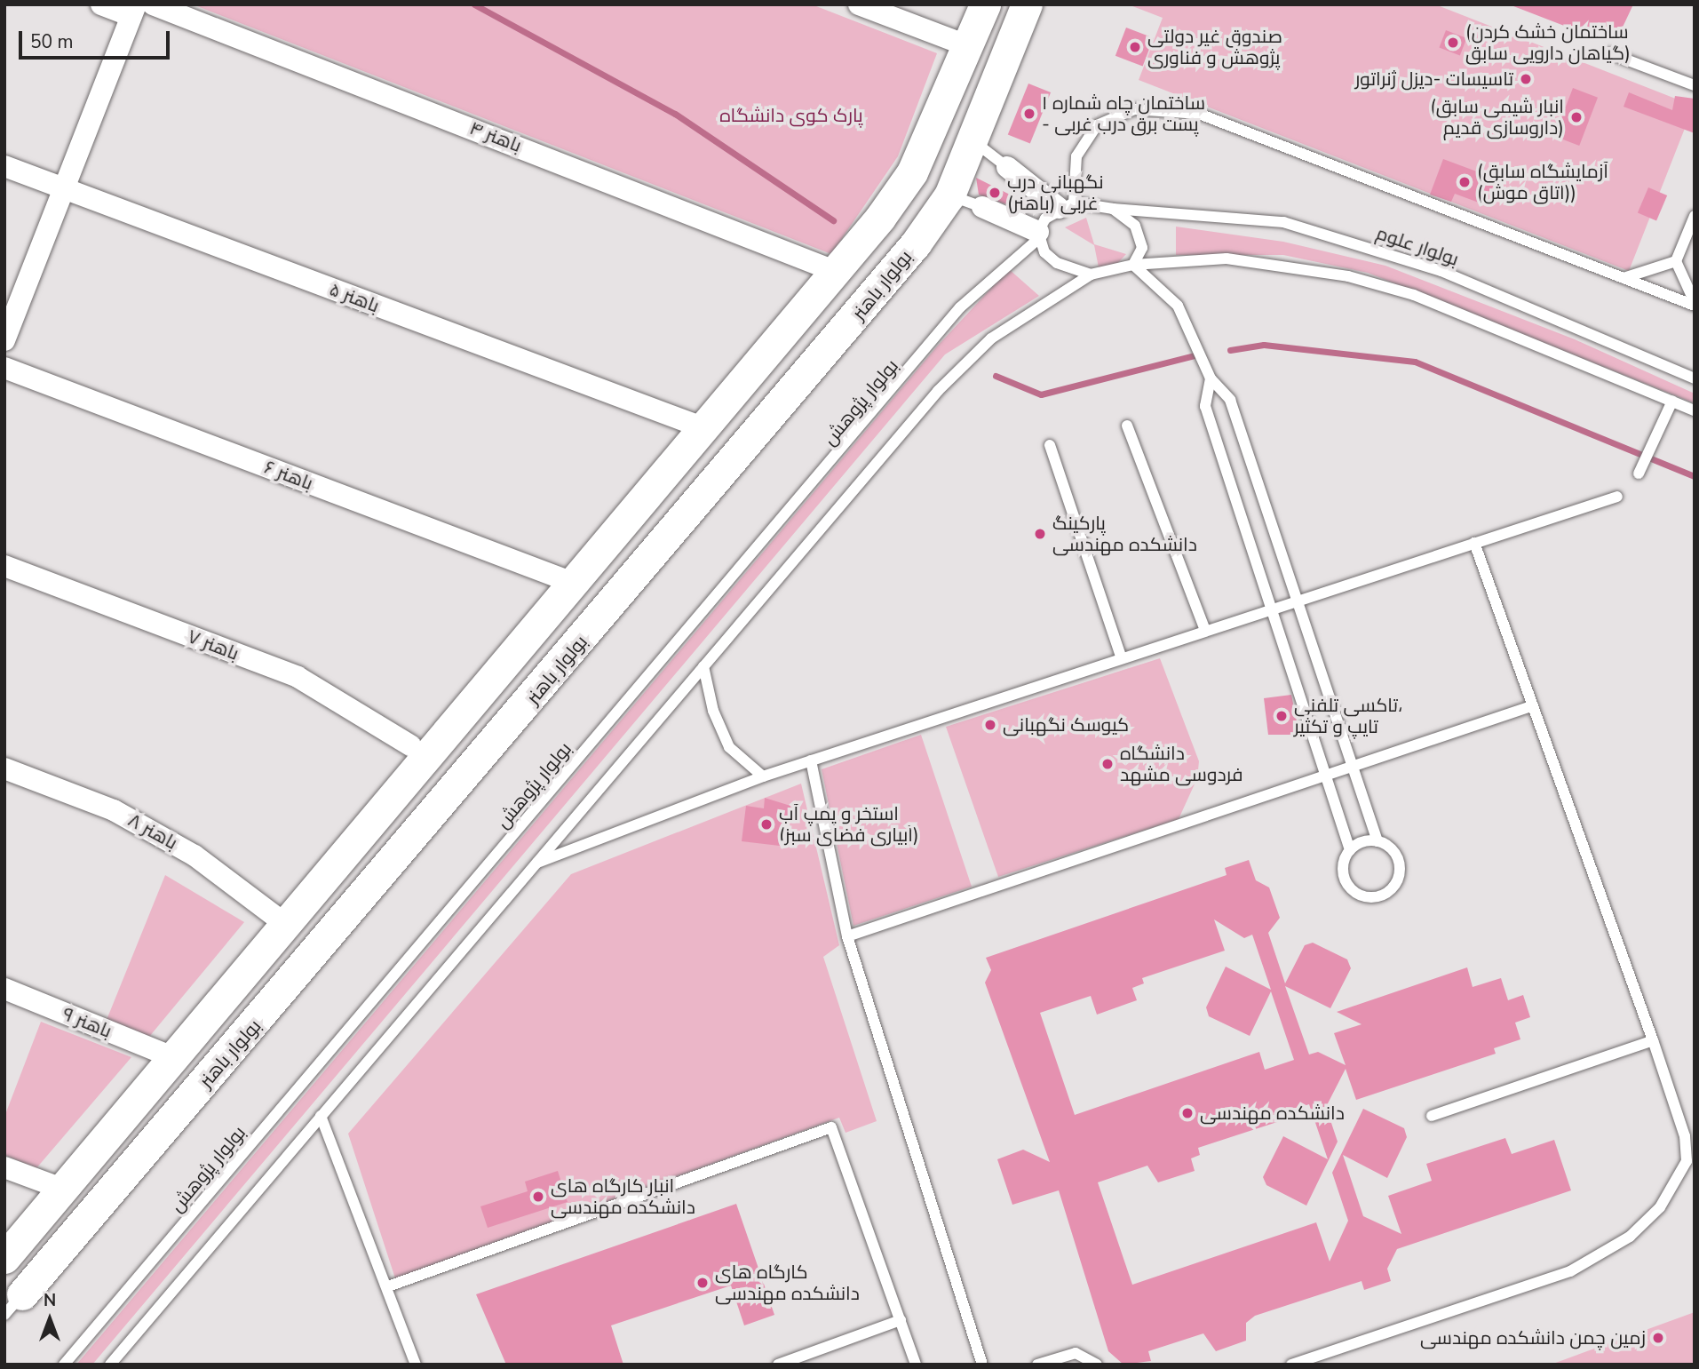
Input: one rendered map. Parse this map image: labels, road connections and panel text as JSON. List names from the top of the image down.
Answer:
{
  "streets": {
    "street": [
      "باهنر ۴",
      "بولوار باهنر",
      "باهنر ۵",
      "باهنر ۶",
      "باهنر ۷",
      "باهنر ۸",
      "باهنر ۹"
    ],
    "lane": ["بولوار علوم", "بولوار پژوهش"]
  },
  "crossings": [
    ["بولوار علوم", "بولوار پژوهش"]
  ],
  "parks": ["پارک کوی دانشگاه"],
  "places": [
    "(ساختمان خشک کردن گیاهان دارویی سابق)",
    "صندوق غیر دولتی پژوهش و فناوری",
    "تاسیسات -دیزل ژنراتور",
    "ساختمان چاه شماره ۱ - پست برق درب غربی",
    "(انبار شیمی سابق داروسازی قدیم)",
    "(آزمایشگاه سابق (اتاق موش))",
    "نگهبانی درب غربی (باهنر)",
    "پارکینگ دانشکده مهندسی",
    "تاکسی تلفنی، تایپ و تکثیر",
    "کیوسک نگهبانی",
    "دانشگاه فردوسی مشهد",
    "استخر و پمپ آب (آبیاری فضای سبز)",
    "دانشکده مهندسی",
    "انبار کارگاه های دانشکده مهندسی",
    "کارگاه های دانشکده مهندسی",
    "زمین چمن دانشکده مهندسی"
  ],
  "scale_bar": "50 m",
  "north": "top"
}
